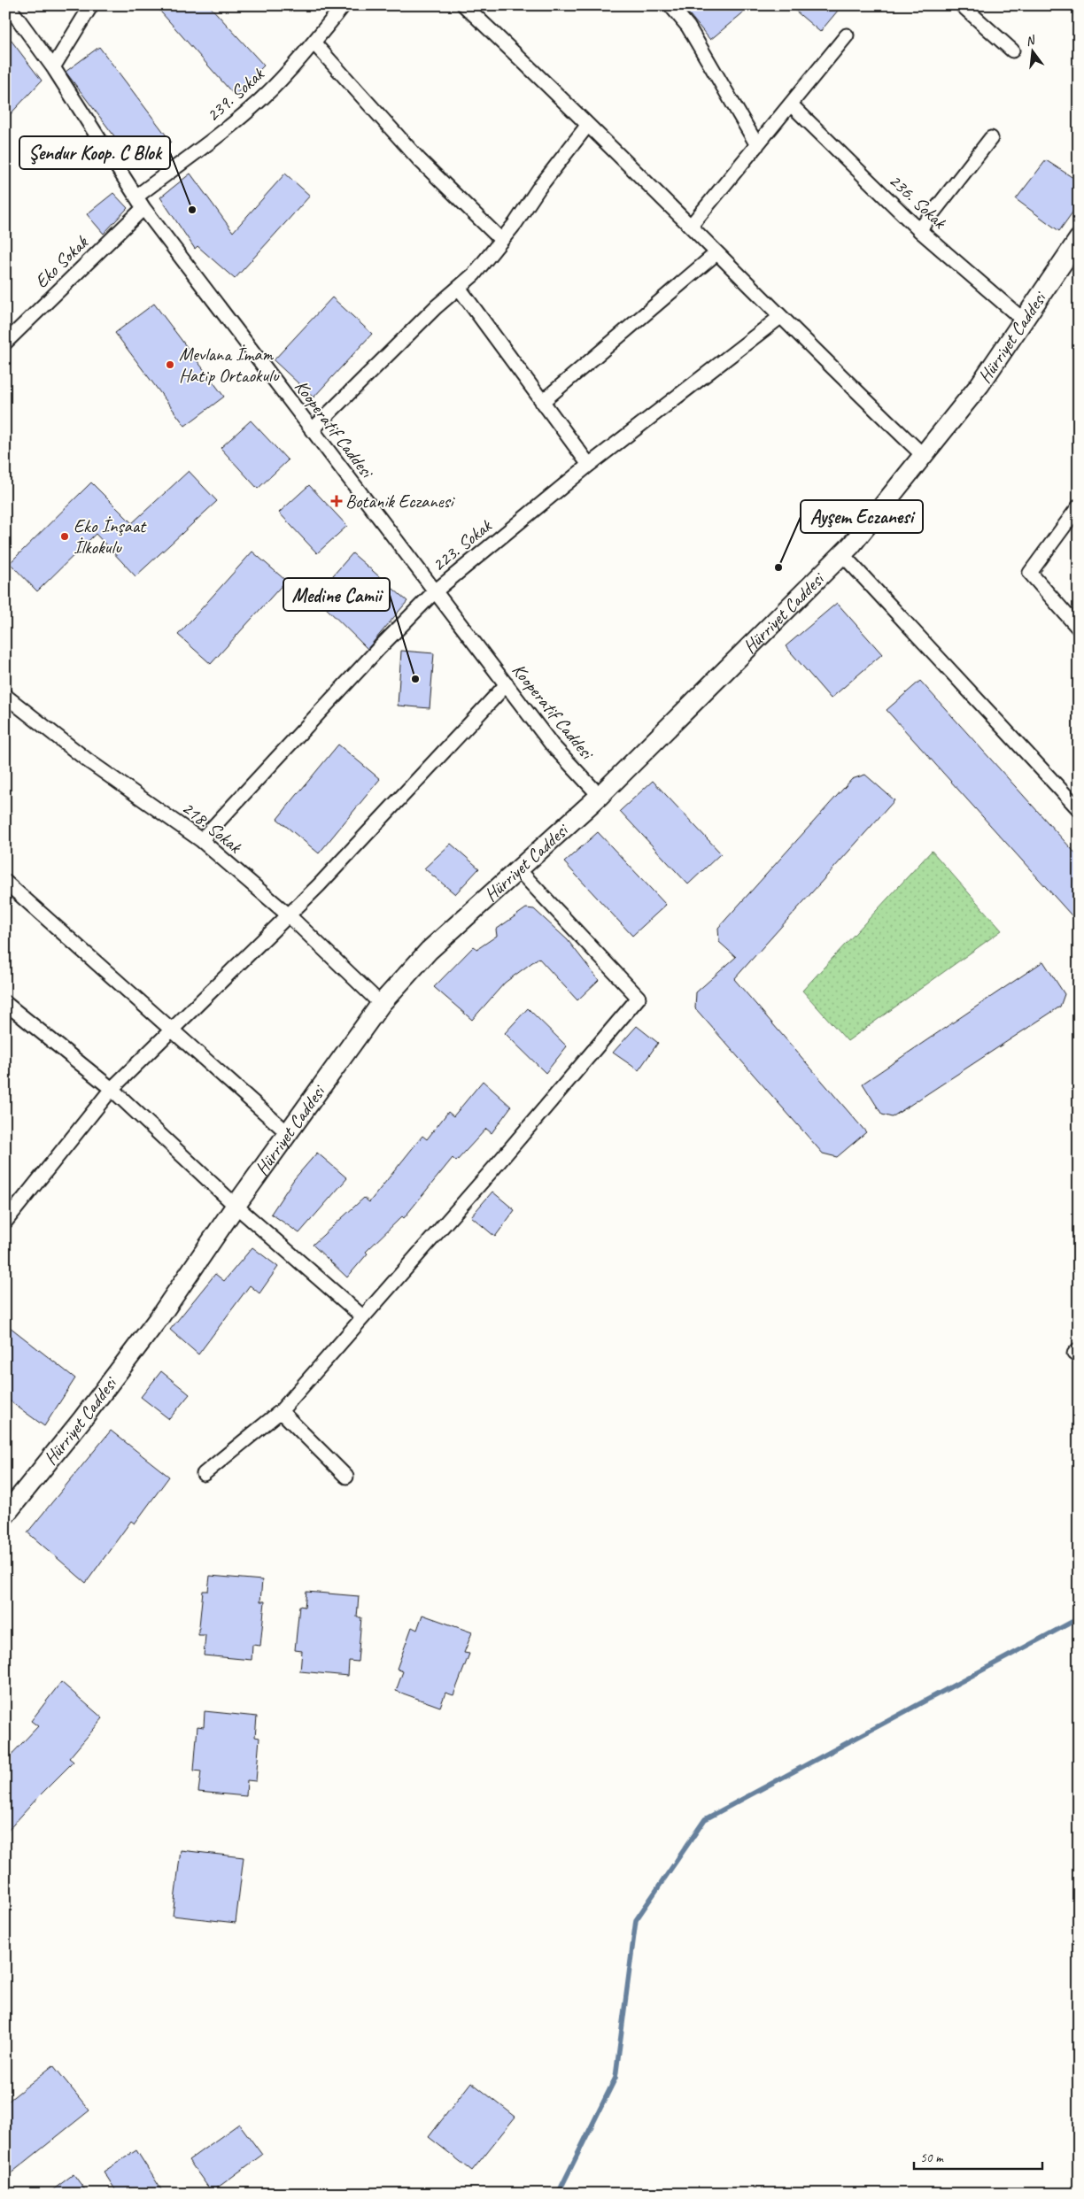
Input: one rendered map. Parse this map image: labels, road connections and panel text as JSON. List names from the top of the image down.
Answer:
{
  "streets": {
    "street": [
      "239. Sokak",
      "236. Sokak",
      "Eko Sokak",
      "Hürriyet Caddesi",
      "Kooperatif Caddesi",
      "223. Sokak",
      "218. Sokak"
    ]
  },
  "crossings": [
    ["239. Sokak", "Eko Sokak"],
    ["239. Sokak", "Kooperatif Caddesi"],
    ["236. Sokak", "Hürriyet Caddesi"],
    ["Eko Sokak", "Kooperatif Caddesi"],
    ["Hürriyet Caddesi", "Kooperatif Caddesi"],
    ["Hürriyet Caddesi", "218. Sokak"],
    ["Kooperatif Caddesi", "223. Sokak"],
    ["223. Sokak", "218. Sokak"]
  ],
  "places": {
    "other": [
      "Şendur Koop. C Blok",
      "Mevlana İmam Hatip Ortaokulu",
      "Eko İnşaat İlkokulu",
      "Ayşem Eczanesi",
      "Medine Camii"
    ],
    "health": ["Botanik Eczanesi"]
  },
  "scale_bar": "50 m",
  "north": "top"
}
